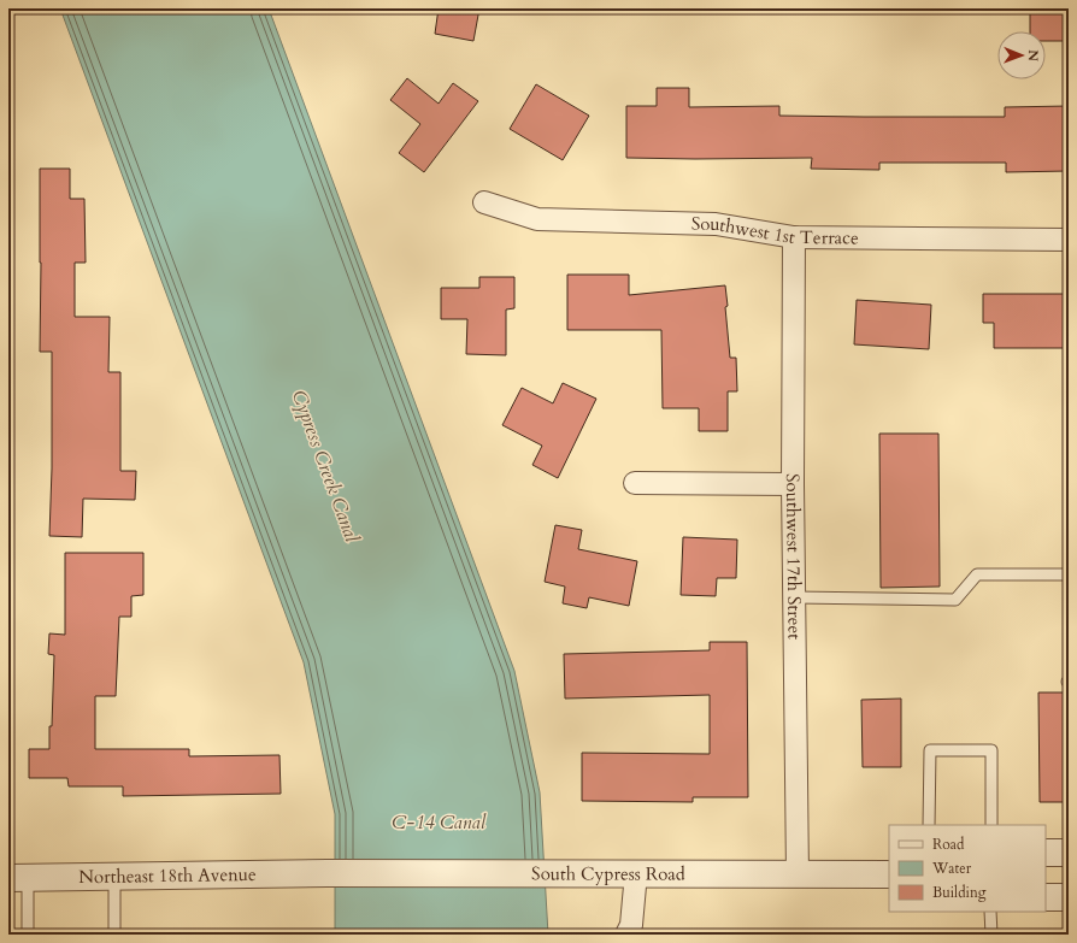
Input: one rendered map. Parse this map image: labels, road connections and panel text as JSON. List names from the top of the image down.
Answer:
{
  "streets": {
    "street": [
      "Southwest 1st Terrace",
      "Southwest 17th Street",
      "South Cypress Road",
      "Northeast 18th Avenue"
    ]
  },
  "crossings": [
    ["Southwest 1st Terrace", "Southwest 17th Street"],
    ["Southwest 17th Street", "South Cypress Road"],
    ["South Cypress Road", "Northeast 18th Avenue"]
  ],
  "water": ["Cypress Creek Canal", "C-14 Canal"],
  "legend": ["Road", "Water", "Building"],
  "north": "right"
}
